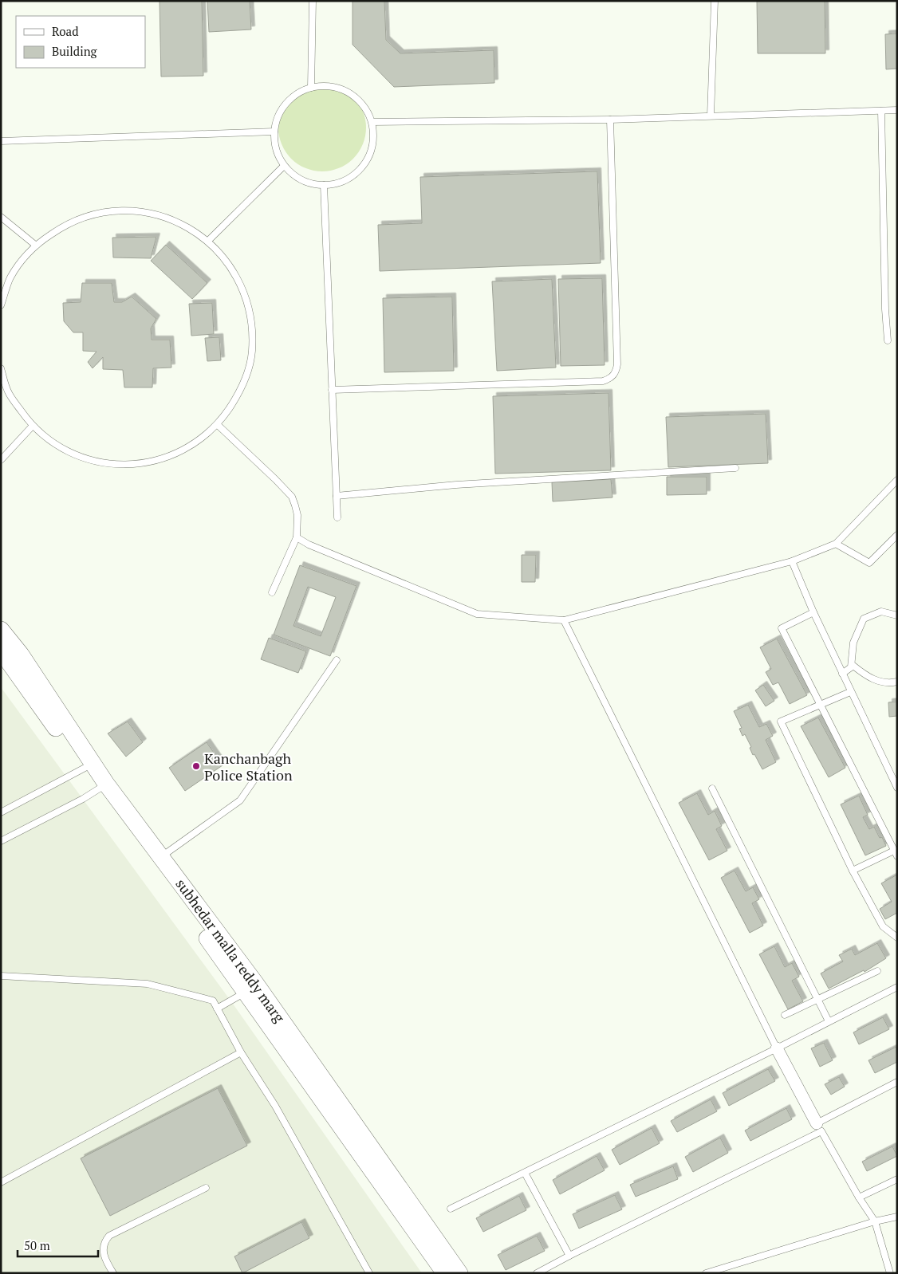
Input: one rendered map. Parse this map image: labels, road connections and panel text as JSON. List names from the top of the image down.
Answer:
{
  "streets": {
    "main road": ["subhedar malla reddy marg"]
  },
  "places": ["Kanchanbagh Police Station"],
  "legend": ["Road", "Building"],
  "scale_bar": "50 m"
}
